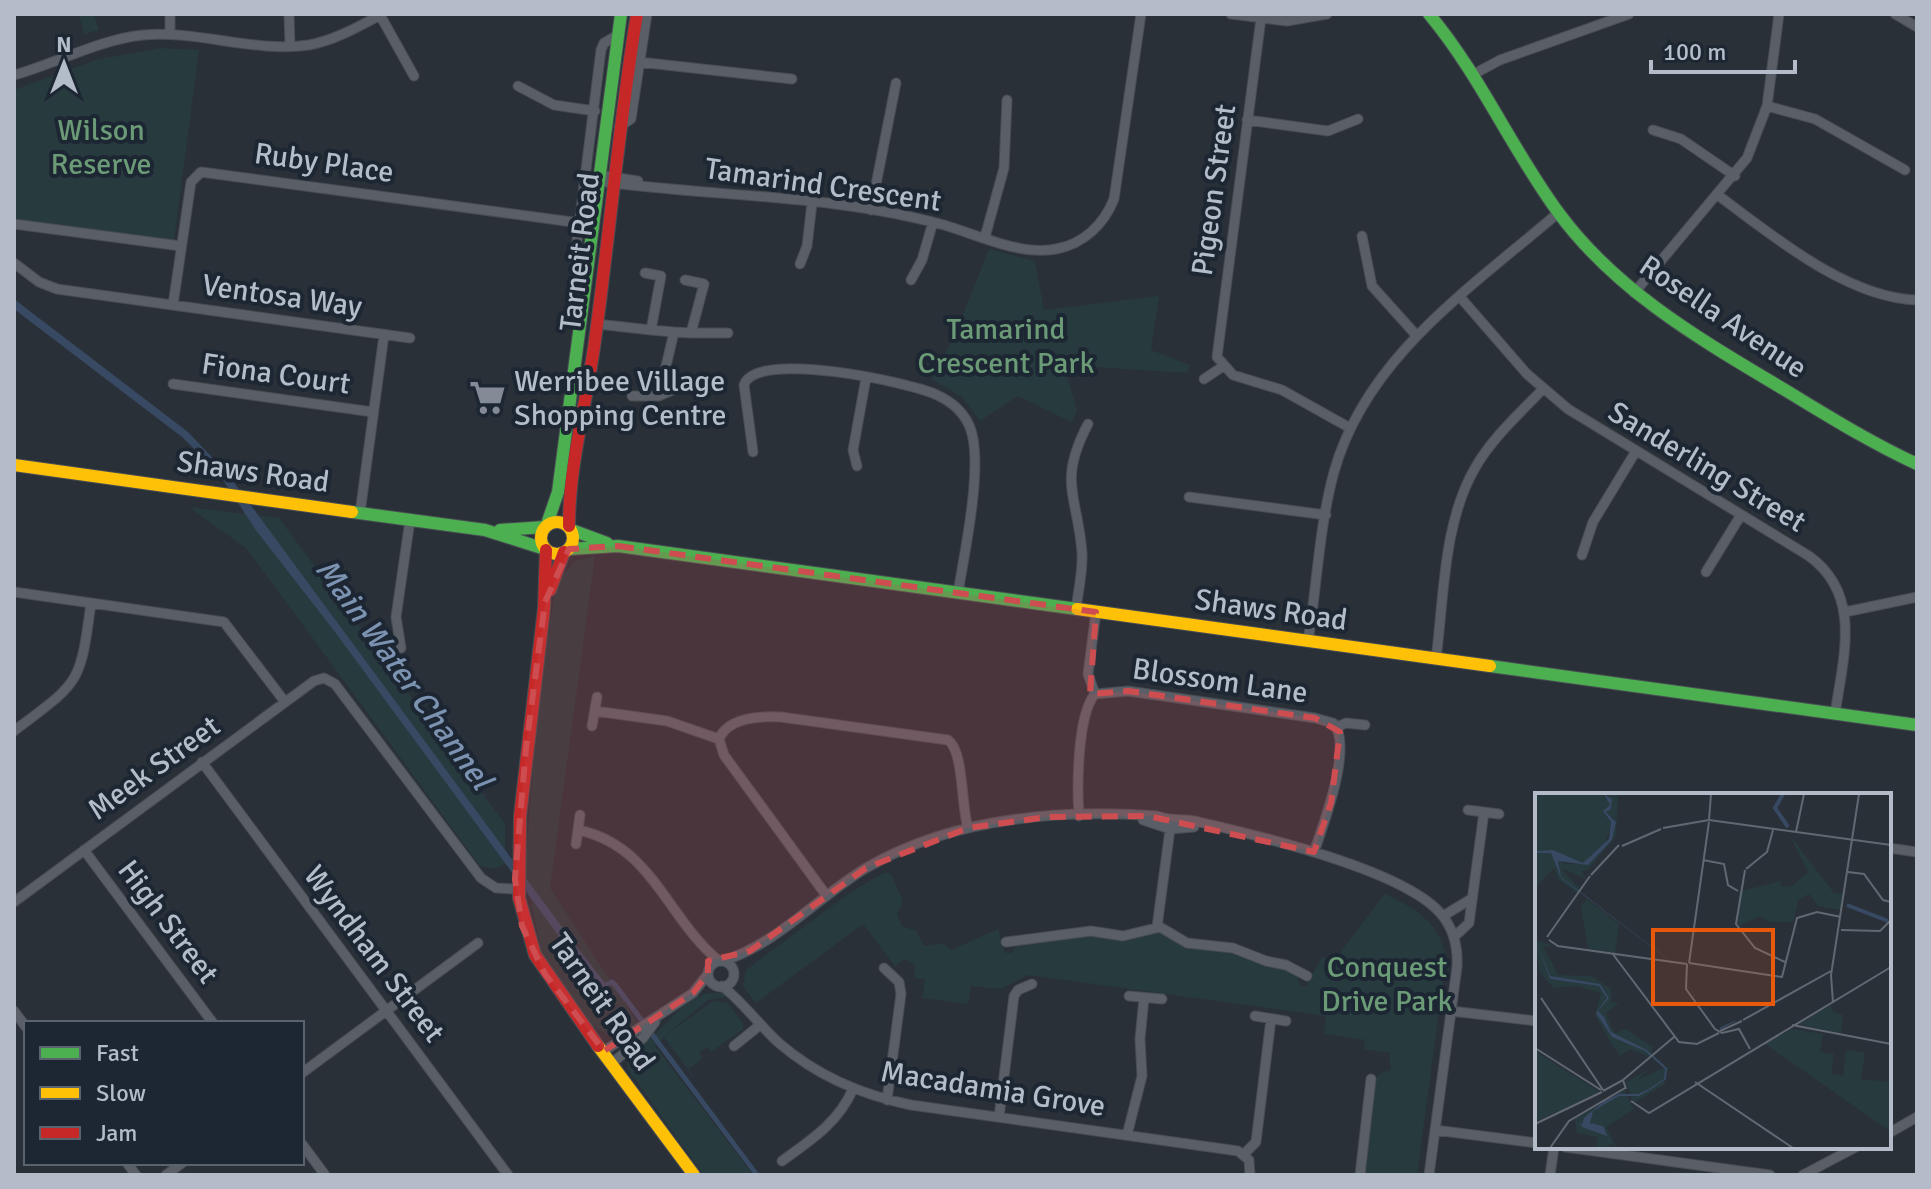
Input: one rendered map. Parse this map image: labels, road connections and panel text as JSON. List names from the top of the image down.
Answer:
{
  "streets": {
    "street": [
      "Ruby Place",
      "Tamarind Crescent",
      "Pigeon Street",
      "Tarneit Road",
      "Ventosa Way",
      "Rosella Avenue",
      "Fiona Court",
      "Sanderling Street",
      "Shaws Road",
      "Blossom Lane",
      "Meek Street",
      "High Street",
      "Wyndham Street",
      "Macadamia Grove"
    ]
  },
  "crossings": [
    ["Ruby Place", "Tarneit Road"],
    ["Ruby Place", "Ventosa Way"],
    ["Tamarind Crescent", "Tarneit Road"],
    ["Tarneit Road", "Shaws Road"],
    ["Tarneit Road", "Meek Street"],
    ["Ventosa Way", "Fiona Court"],
    ["Ventosa Way", "Shaws Road"],
    ["Sanderling Street", "Shaws Road"],
    ["Shaws Road", "Blossom Lane"],
    ["Meek Street", "High Street"],
    ["Meek Street", "Wyndham Street"]
  ],
  "water": ["Main Water Channel"],
  "parks": ["Wilson Reserve", "Tamarind Crescent Park", "Conquest Drive Park"],
  "places": {
    "supermarket": ["Werribee Village Shopping Centre"]
  },
  "legend": ["Fast", "Slow", "Jam"],
  "scale_bar": "100 m",
  "north": "top"
}
